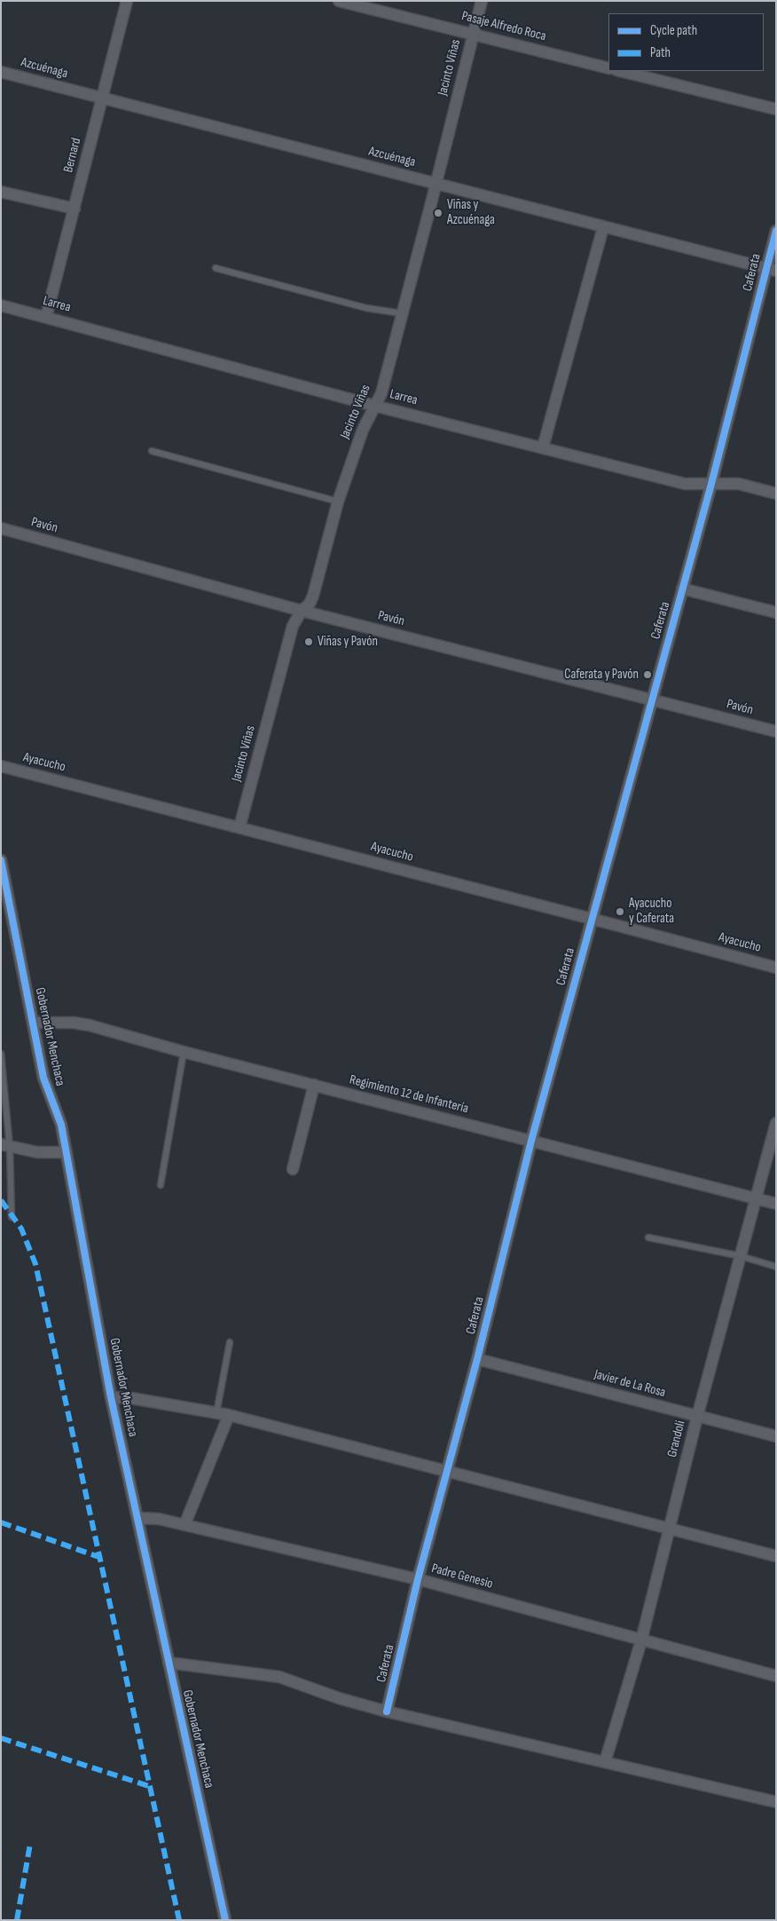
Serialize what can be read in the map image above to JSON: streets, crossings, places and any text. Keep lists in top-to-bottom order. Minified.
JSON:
{"streets":{"street":["Pasaje Alfredo Roca","Jacinto Viñas","Azcuénaga","Bernard","Caferata","Larrea","Pavón","Ayacucho","Gobernador Menchaca","Regimiento 12 de Infantería","Javier de La Rosa","Grandoli","Padre Genesio"]},"crossings":[["Pasaje Alfredo Roca","Jacinto Viñas"],["Jacinto Viñas","Azcuénaga"],["Jacinto Viñas","Larrea"],["Jacinto Viñas","Pavón"],["Jacinto Viñas","Ayacucho"],["Azcuénaga","Bernard"],["Azcuénaga","Caferata"],["Bernard","Larrea"],["Caferata","Larrea"],["Caferata","Pavón"],["Caferata","Ayacucho"],["Caferata","Regimiento 12 de Infantería"],["Caferata","Javier de La Rosa"],["Caferata","Padre Genesio"],["Gobernador Menchaca","Regimiento 12 de Infantería"],["Gobernador Menchaca","Padre Genesio"],["Regimiento 12 de Infantería","Grandoli"],["Javier de La Rosa","Grandoli"],["Grandoli","Padre Genesio"]],"places":["Viñas y Azcuénaga","Viñas y Pavón","Caferata y Pavón","Ayacucho y Caferata"],"legend":["Cycle path","Path"]}
